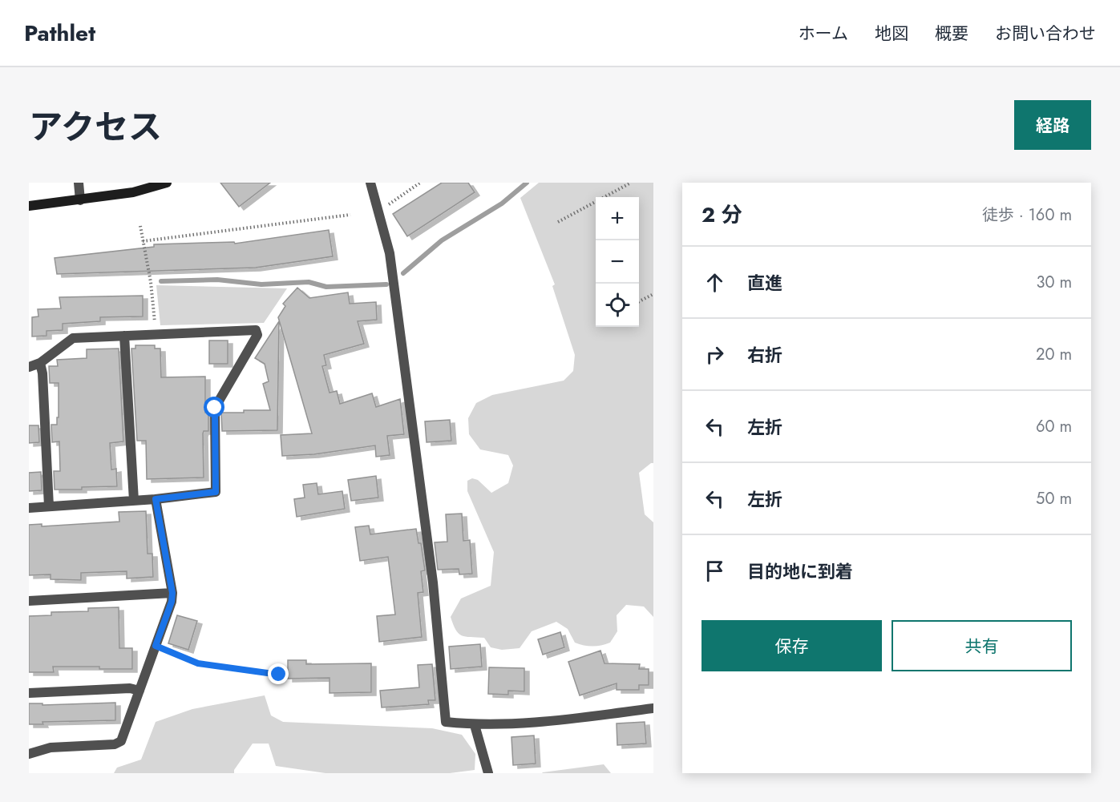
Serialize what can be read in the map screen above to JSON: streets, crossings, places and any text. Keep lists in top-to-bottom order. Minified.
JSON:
{"page":{"header":"Pathlet","nav":["ホーム","地図","概要","お問い合わせ"],"title":"アクセス","buttons":["経路",["保存","共有"]],"heading":["2 分","徒歩 · 160 m"],"map_buttons":["+","−"],"list":[["直進","30 m"],["右折","20 m"],["左折","60 m"],["左折","50 m"],"目的地に到着"]}}
